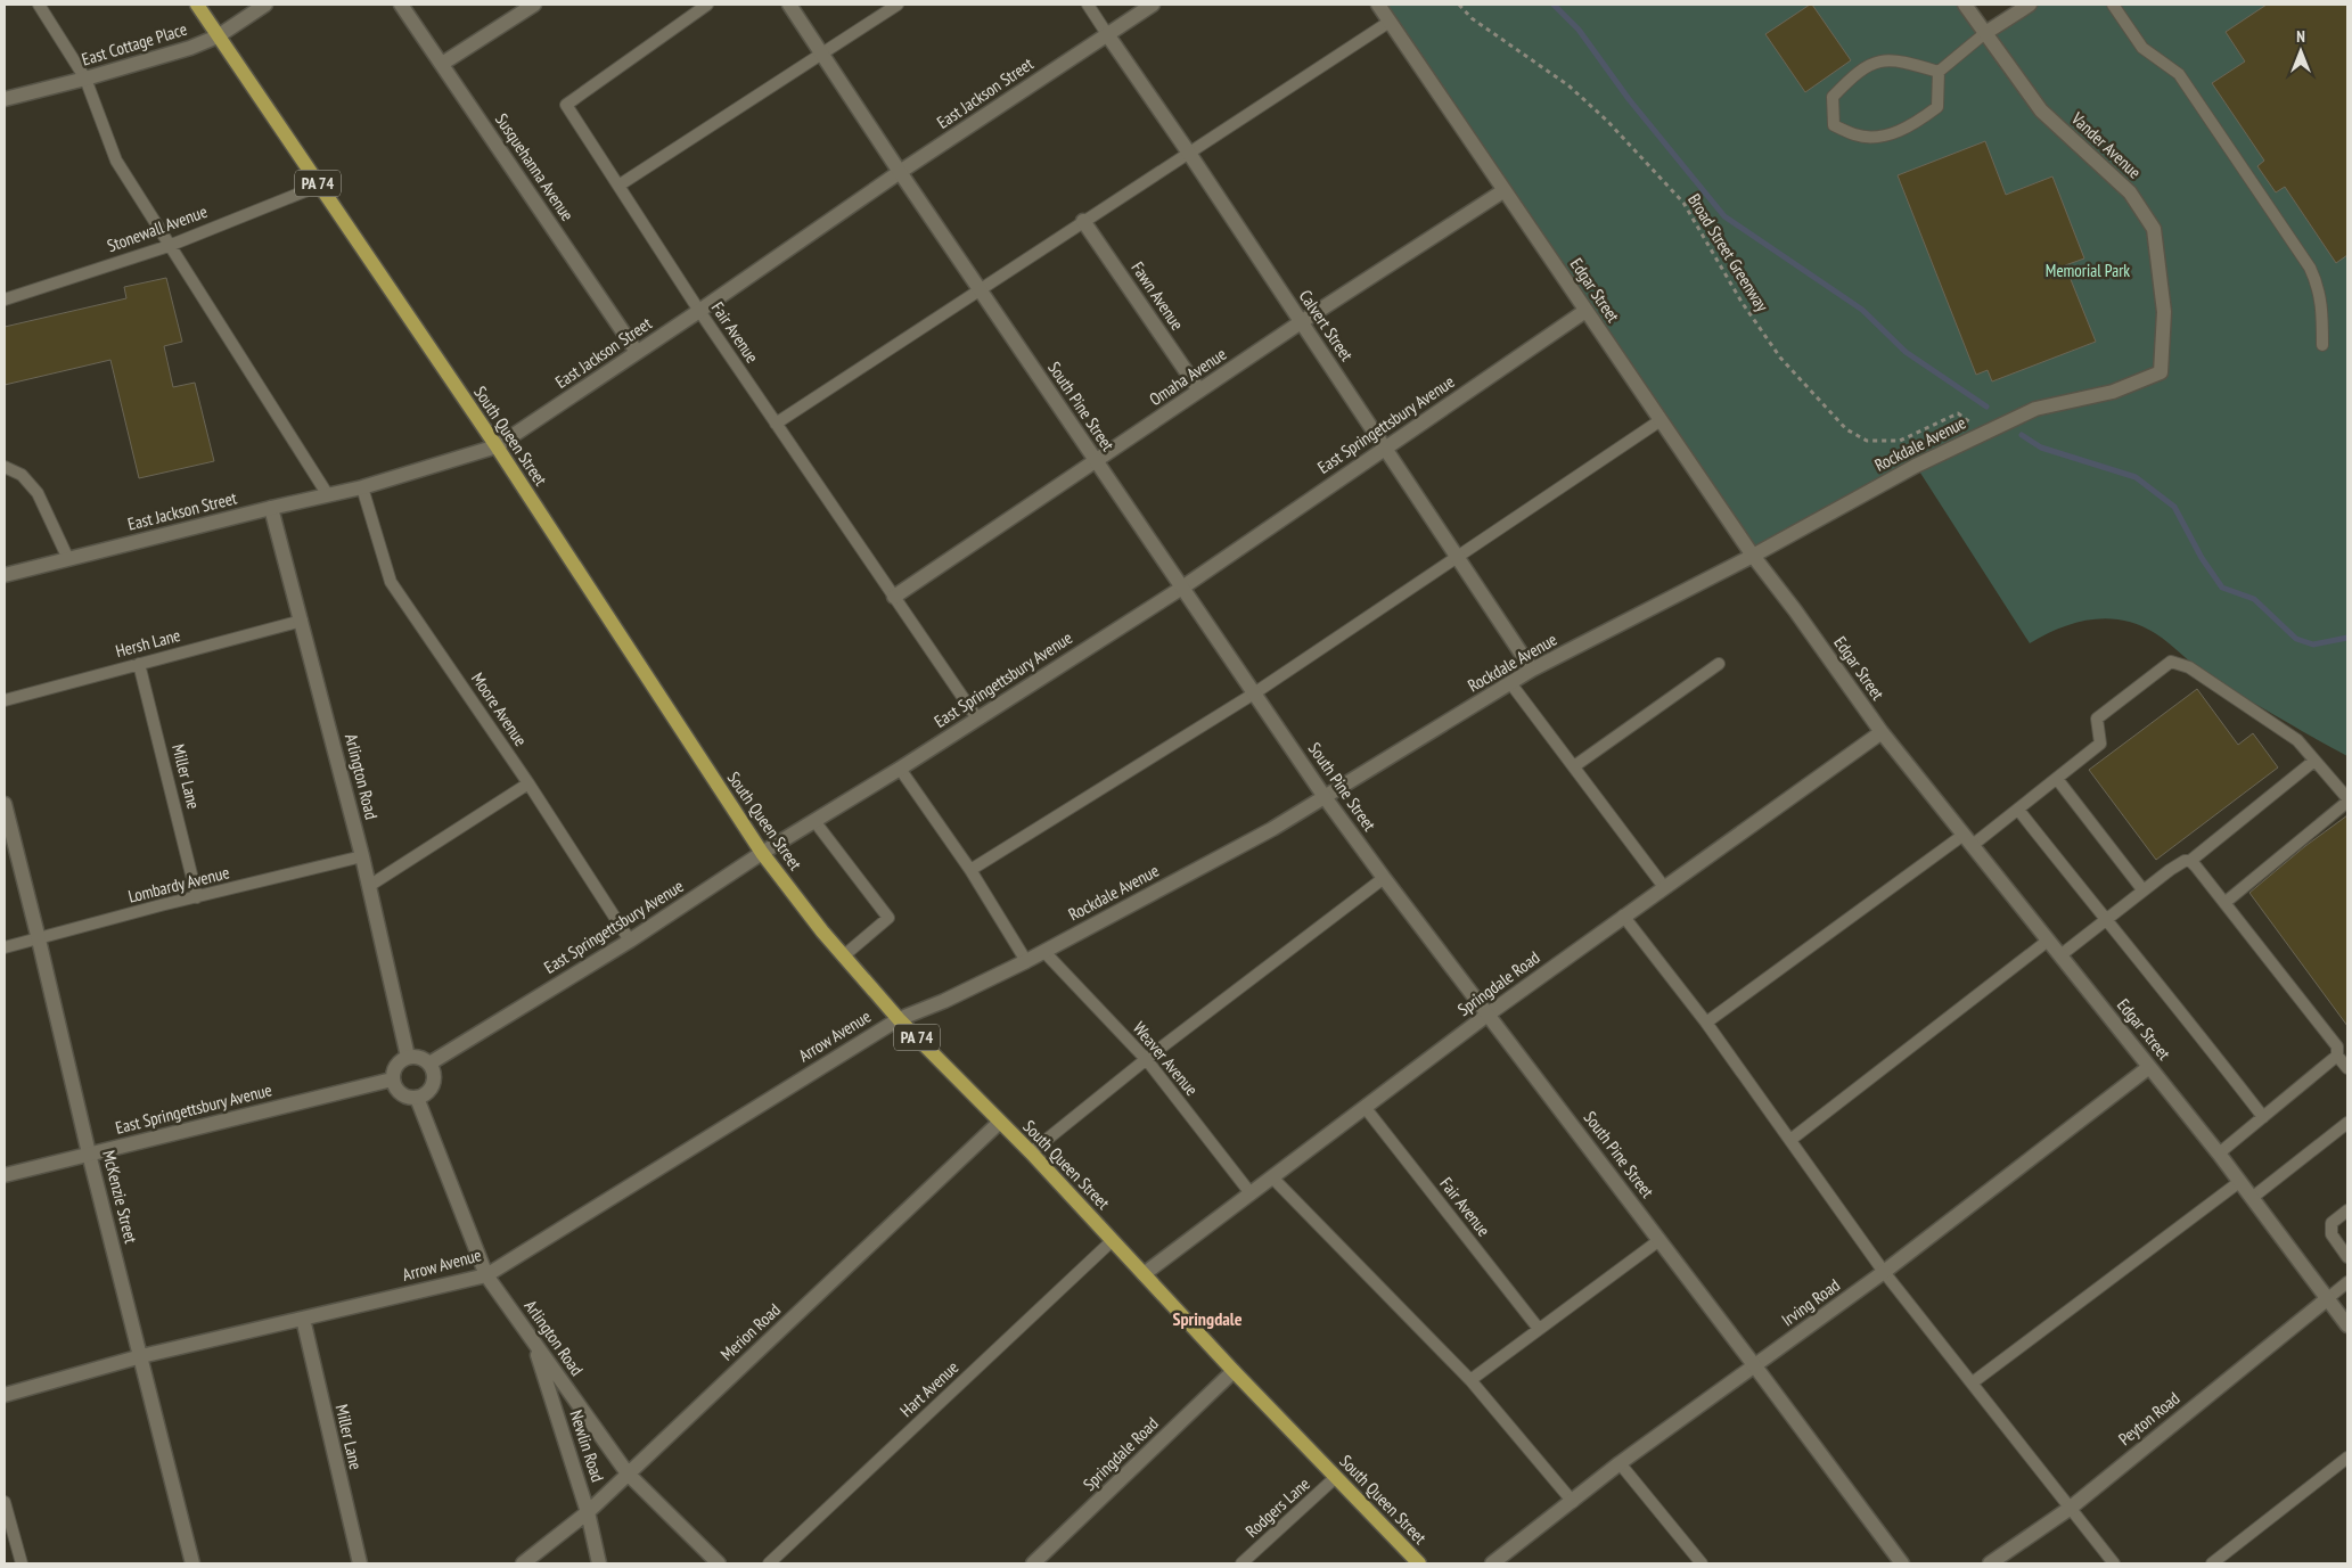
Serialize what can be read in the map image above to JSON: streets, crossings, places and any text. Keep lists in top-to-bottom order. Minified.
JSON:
{"streets":{"main road":["PA 74","South Queen Street"],"street":["East Cottage Place","East Jackson Street","Vander Avenue","Susquehanna Avenue","Edgar Street","Fawn Avenue","Calvert Street","Omaha Avenue","South Pine Street","East Springettsbury Avenue","Rockdale Avenue","Miller Lane","Arlington Road","Springdale Road","Arrow Avenue","McKenzie Street","Irving Road","Merion Road","Peyton Road","Newlin Road"],"lane":["Stonewall Avenue","Fair Avenue","Hersh Lane","Moore Avenue","Lombardy Avenue","Weaver Avenue","Hart Avenue","Rodgers Lane"],"path":["Broad Street Greenway"]},"crossings":[["East Cottage Place","South Queen Street"],["East Jackson Street","Susquehanna Avenue"],["East Jackson Street","Calvert Street"],["East Jackson Street","Fair Avenue"],["East Jackson Street","South Pine Street"],["East Jackson Street","South Queen Street"],["East Jackson Street","Moore Avenue"],["East Jackson Street","Arlington Road"],["Vander Avenue","Rockdale Avenue"],["Stonewall Avenue","South Queen Street"],["Broad Street Greenway","Rockdale Avenue"],["Edgar Street","Omaha Avenue"],["Edgar Street","East Springettsbury Avenue"],["Edgar Street","Rockdale Avenue"],["Edgar Street","Springdale Road"],["Edgar Street","Irving Road"],["Edgar Street","Peyton Road"],["Fawn Avenue","Omaha Avenue"],["Calvert Street","Omaha Avenue"],["Calvert Street","East Springettsbury Avenue"],["Calvert Street","Rockdale Avenue"],["Fair Avenue","Omaha Avenue"],["Fair Avenue","East Springettsbury Avenue"],["Fair Avenue","Springdale Road"],["Omaha Avenue","South Pine Street"],["South Pine Street","East Springettsbury Avenue"],["South Pine Street","Rockdale Avenue"],["South Pine Street","Springdale Road"],["South Pine Street","Irving Road"],["East Springettsbury Avenue","South Queen Street"],["East Springettsbury Avenue","Moore Avenue"],["East Springettsbury Avenue","Arlington Road"],["East Springettsbury Avenue","McKenzie Street"],["South Queen Street","Rockdale Avenue"],["South Queen Street","Springdale Road"],["South Queen Street","Arrow Avenue"],["South Queen Street","Merion Road"],["South Queen Street","Hart Avenue"],["South Queen Street","Rodgers Lane"],["Rockdale Avenue","Arrow Avenue"],["Rockdale Avenue","Weaver Avenue"],["Hersh Lane","Miller Lane"],["Hersh Lane","Arlington Road"],["Miller Lane","Lombardy Avenue"],["Miller Lane","Arrow Avenue"],["Arlington Road","Lombardy Avenue"],["Arlington Road","Arrow Avenue"],["Arlington Road","Merion Road"],["Arlington Road","Newlin Road"],["Lombardy Avenue","McKenzie Street"],["Springdale Road","Weaver Avenue"],["Arrow Avenue","McKenzie Street"],["Merion Road","Newlin Road"]],"districts":["Springdale"],"parks":["Memorial Park"],"north":"top"}
